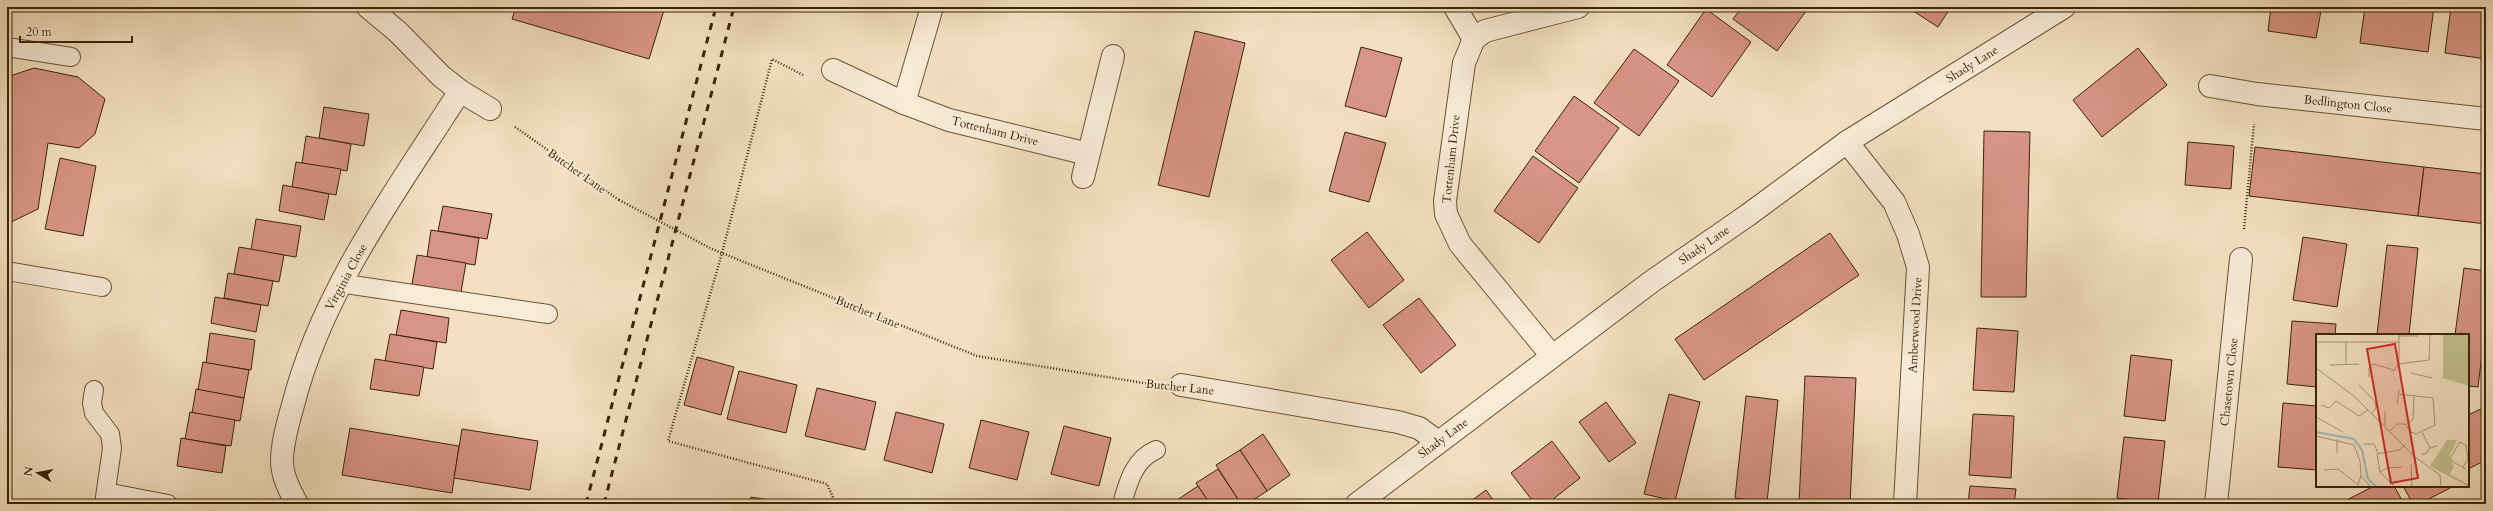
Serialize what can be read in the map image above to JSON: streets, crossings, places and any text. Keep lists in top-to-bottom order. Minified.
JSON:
{"streets":{"street":["Shady Lane","Bedlington Close","Tottenham Drive","Butcher Lane","Virginia Close","Amberwood Drive","Chasetown Close"]},"crossings":[["Shady Lane","Tottenham Drive"],["Shady Lane","Butcher Lane"],["Shady Lane","Amberwood Drive"]],"scale_bar":"20 m","north":"left"}
